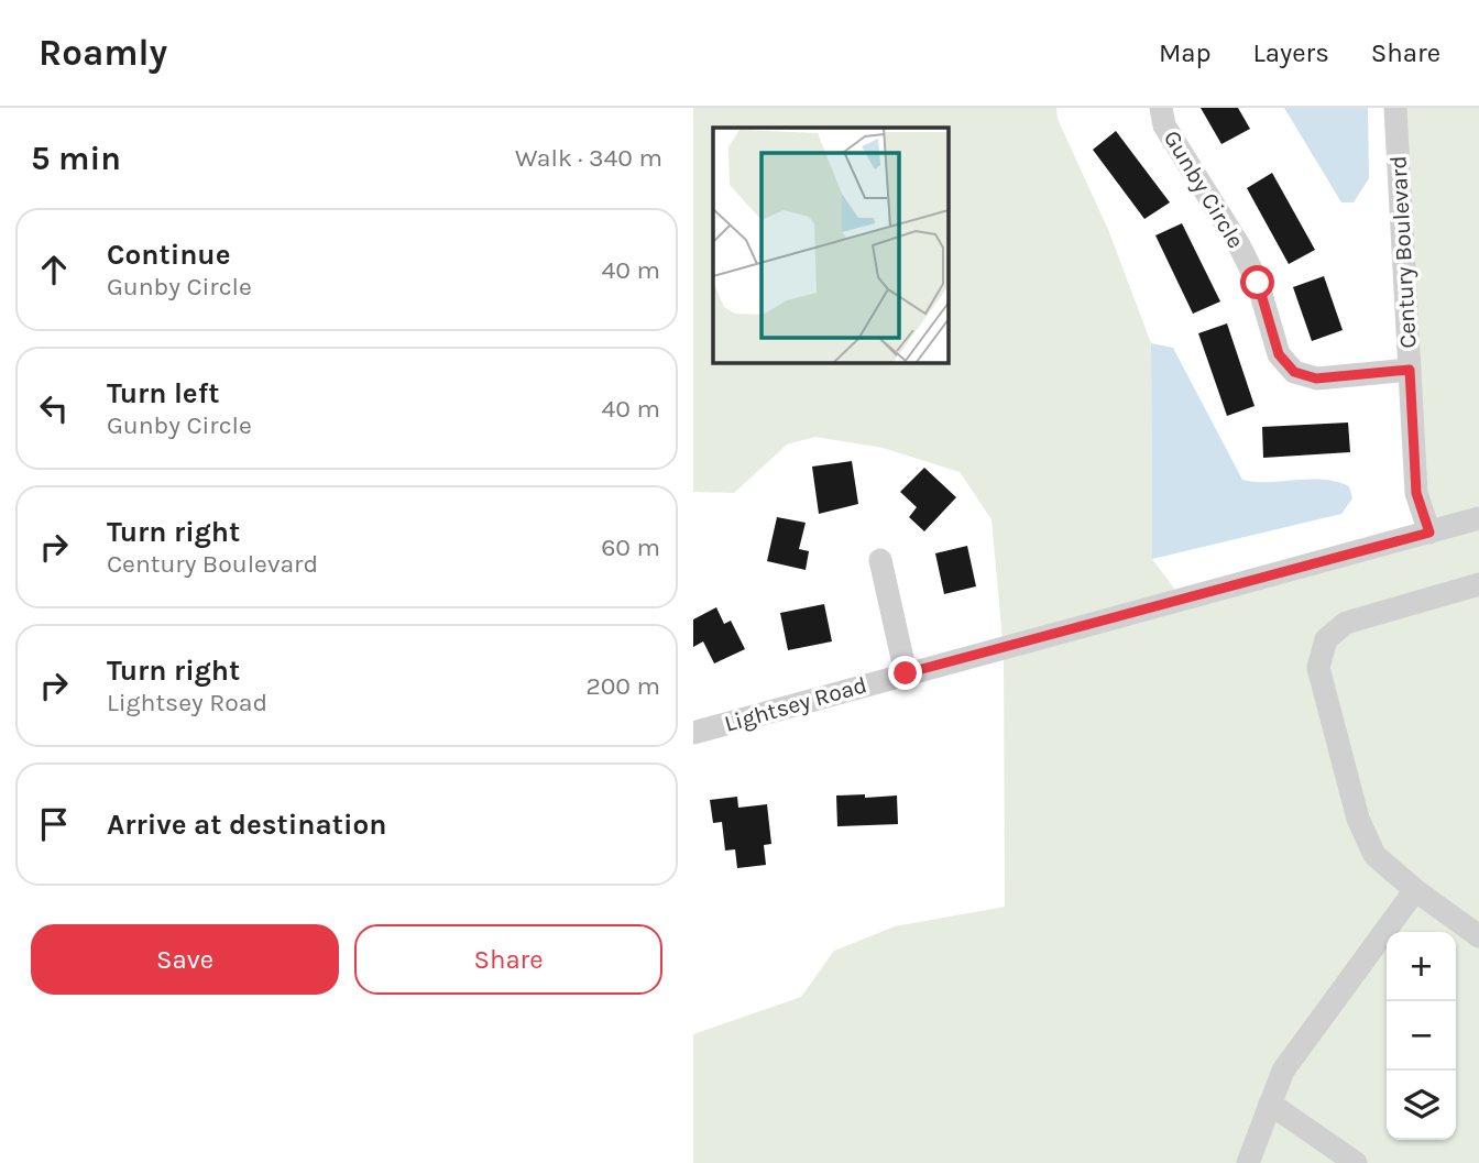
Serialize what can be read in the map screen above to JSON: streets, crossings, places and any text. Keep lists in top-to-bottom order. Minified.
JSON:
{"streets":{"street":["Gunby Circle","Century Boulevard","Lightsey Road"]},"crossings":[["Gunby Circle","Century Boulevard"],["Century Boulevard","Lightsey Road"]],"page":{"header":"Roamly","nav":["Map","Layers","Share"],"heading":["5 min","Walk · 340 m"],"list":[["Continue","Gunby Circle","40 m"],["Turn left","Gunby Circle","40 m"],["Turn right","Century Boulevard","60 m"],["Turn right","Lightsey Road","200 m"],"Arrive at destination"],"buttons":["Save","Share"],"map_buttons":["+","−"]}}
